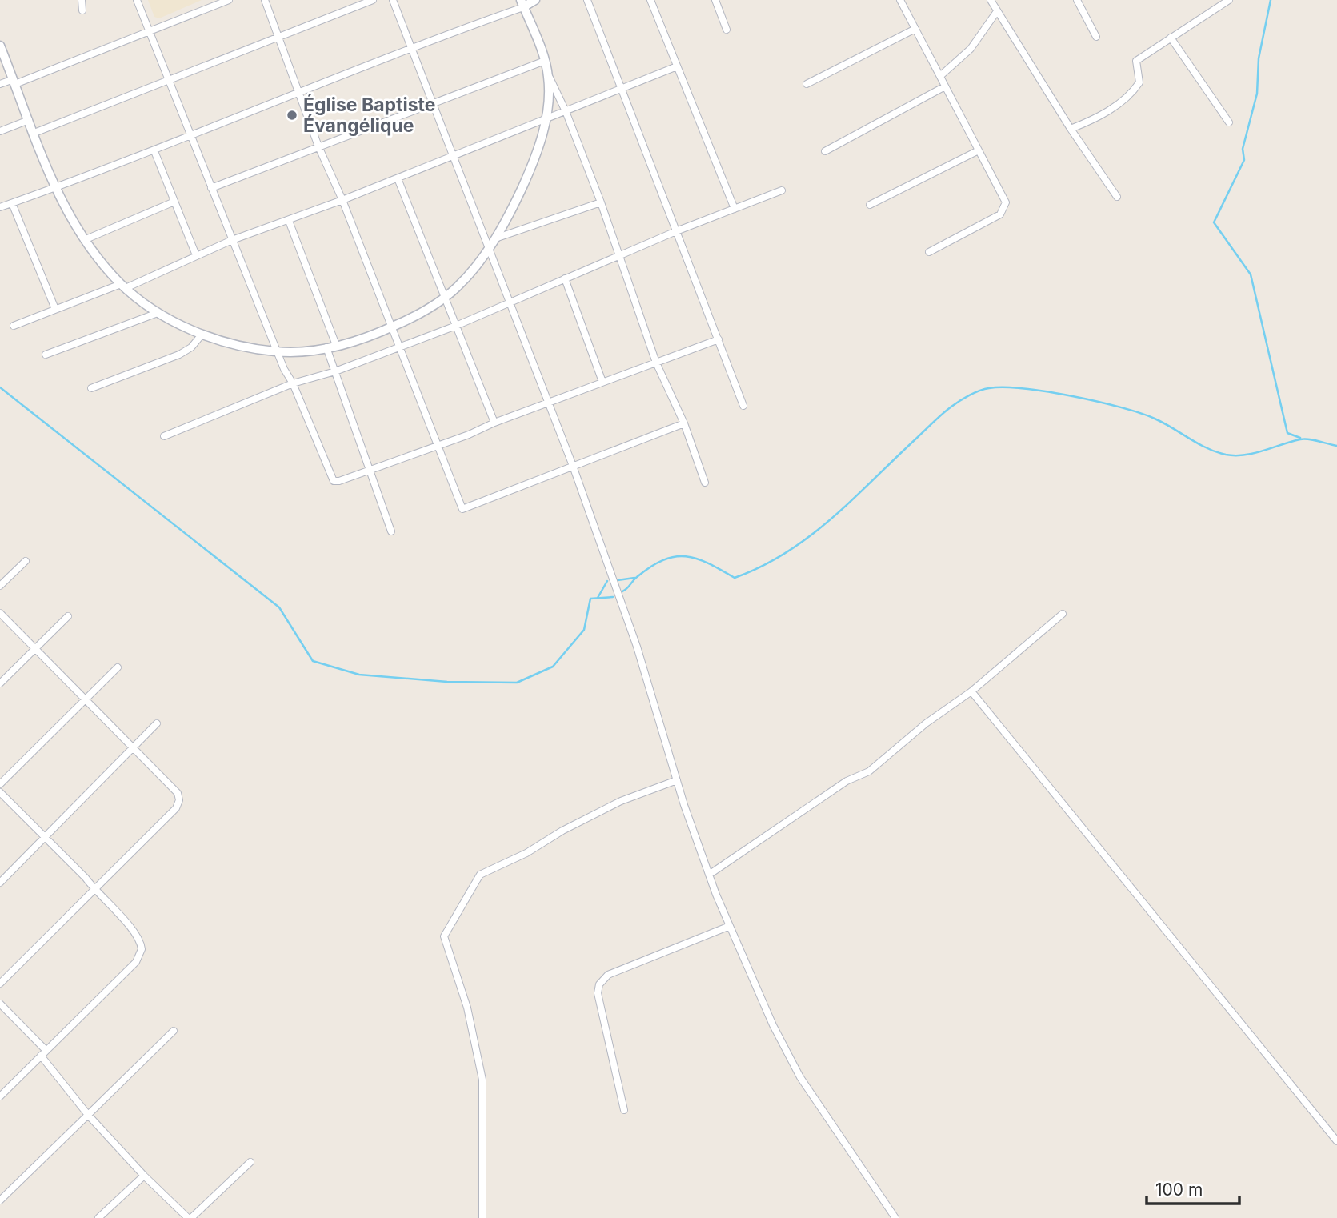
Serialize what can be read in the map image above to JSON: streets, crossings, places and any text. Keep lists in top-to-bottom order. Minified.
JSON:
{"places":["Église Baptiste Évangélique"],"scale_bar":"100 m"}
